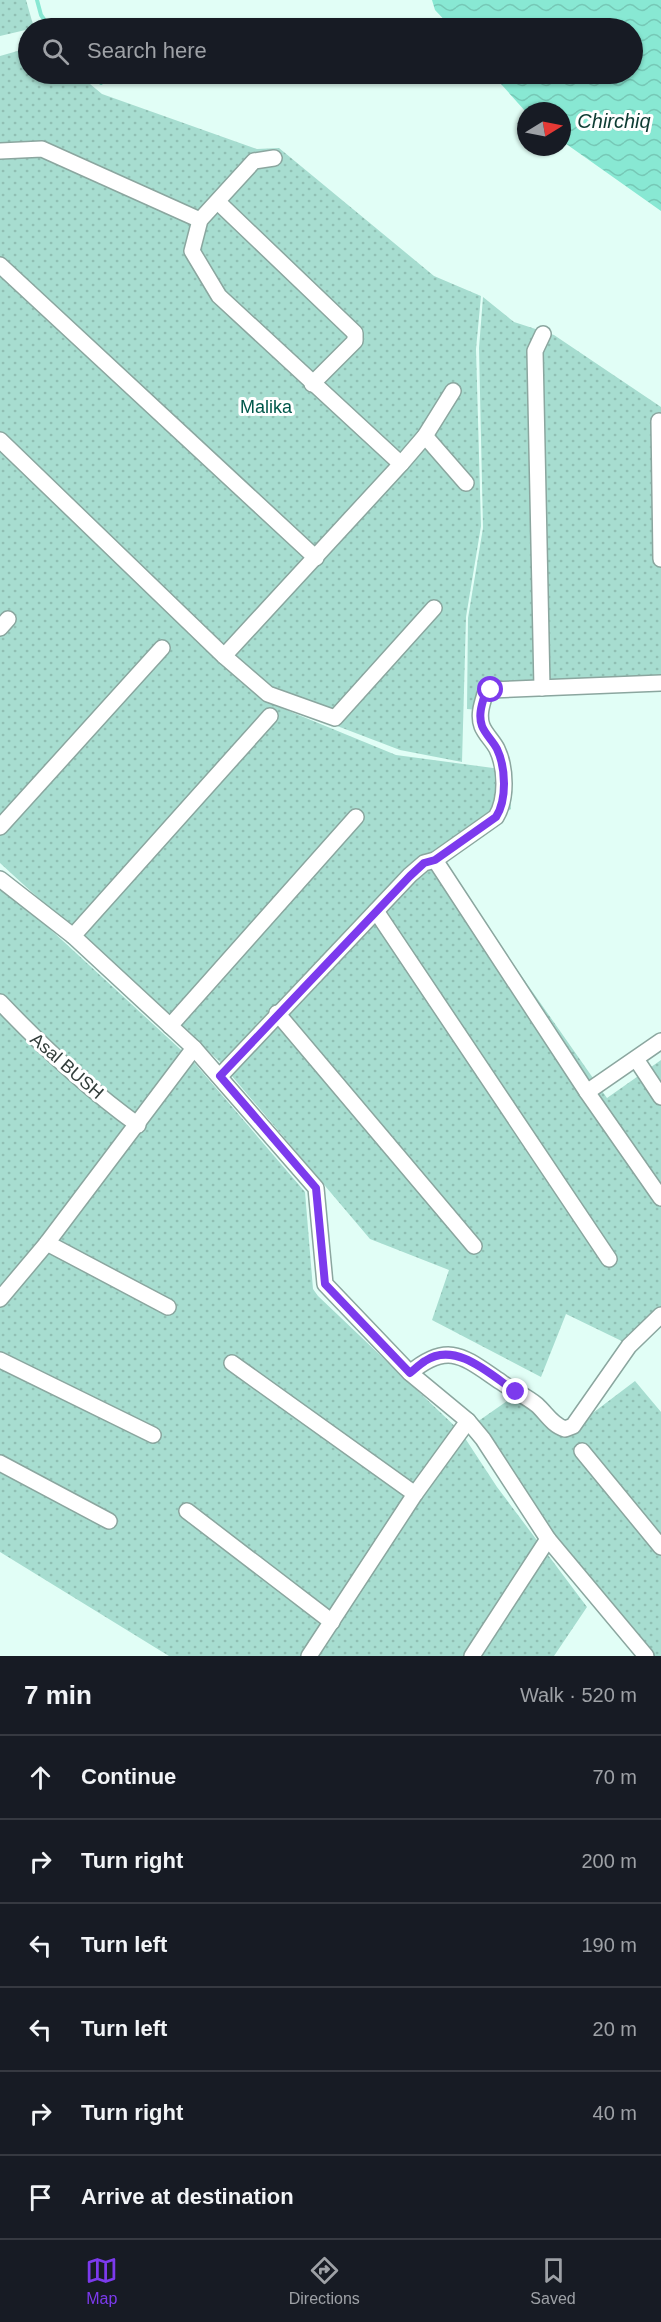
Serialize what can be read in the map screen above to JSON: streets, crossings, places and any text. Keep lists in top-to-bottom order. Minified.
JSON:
{"streets":{"street":["Asal BUSH"]},"water":["Chirchiq"],"parks":["Malika"],"north":"right","page":{"search":"Search here","heading":["7 min","Walk · 520 m"],"list":[["Continue","70 m"],["Turn right","200 m"],["Turn left","190 m"],["Turn left","20 m"],["Turn right","40 m"],"Arrive at destination"],"nav":["Map","Directions","Saved"]}}
